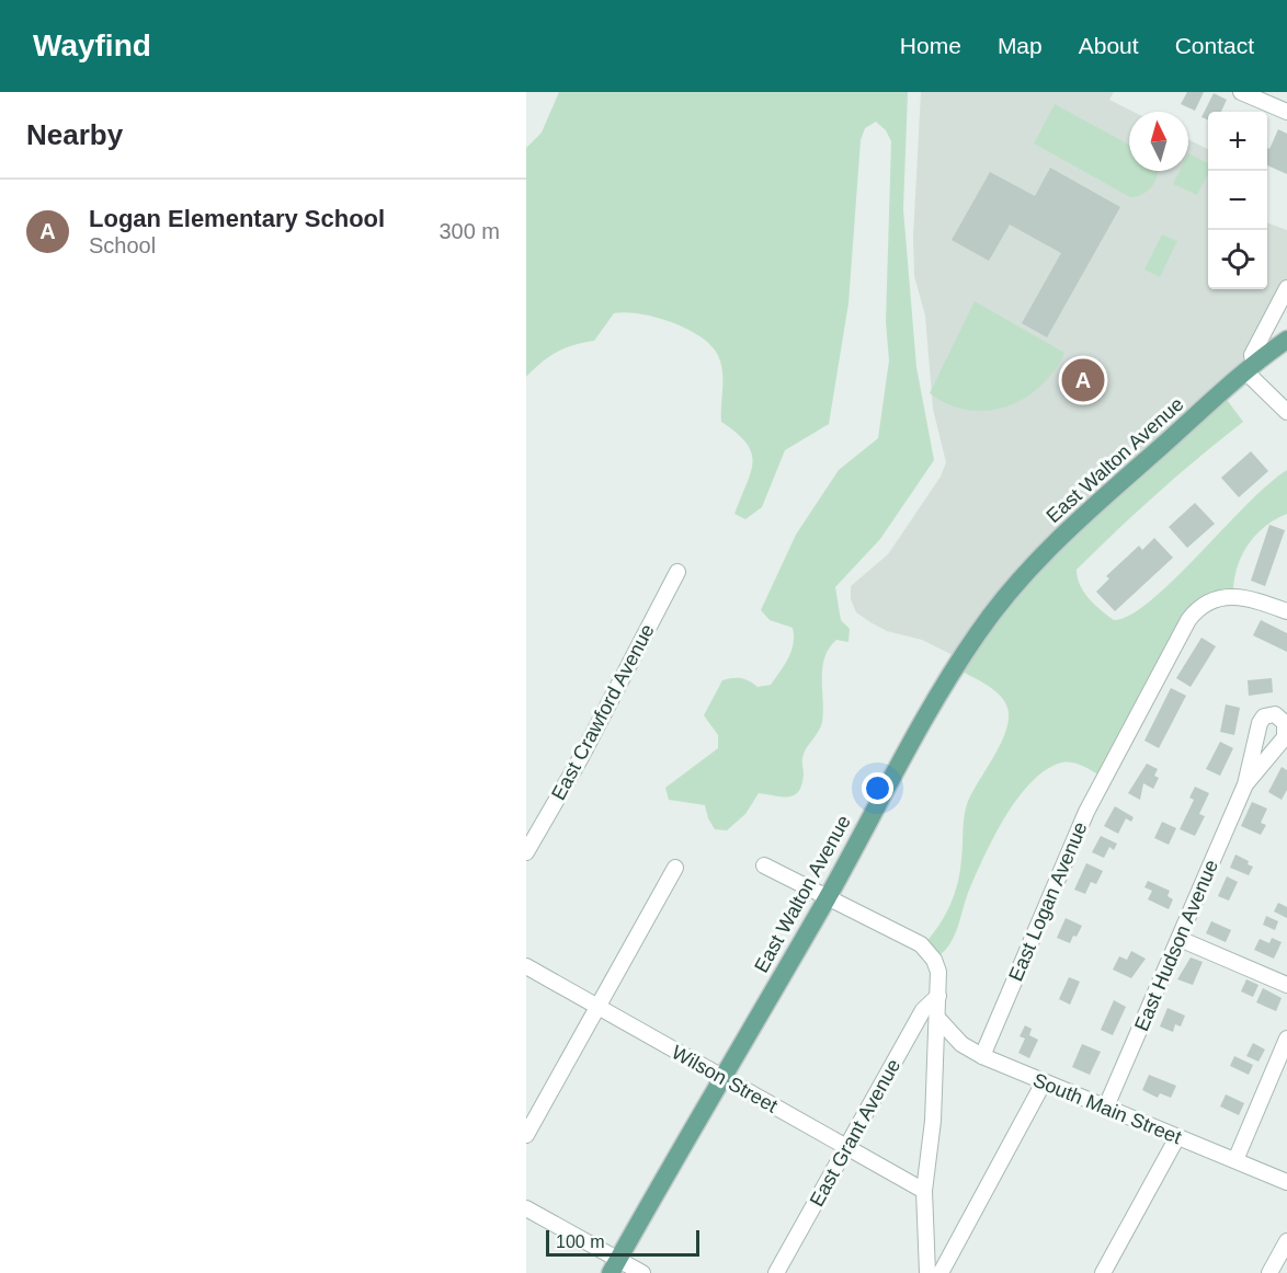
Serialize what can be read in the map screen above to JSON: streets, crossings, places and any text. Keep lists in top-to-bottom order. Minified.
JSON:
{"streets":{"main road":["East Walton Avenue"],"street":["East Crawford Avenue","East Logan Avenue","East Hudson Avenue","Wilson Street","South Main Street","East Grant Avenue"]},"crossings":[["East Walton Avenue","Wilson Street"],["East Logan Avenue","South Main Street"],["East Hudson Avenue","South Main Street"],["Wilson Street","East Grant Avenue"]],"scale_bar":"100 m","north":"top","page":{"header":"Wayfind","nav":["Home","Map","About","Contact"],"heading":"Nearby","map_buttons":["+","−"],"list":[{"mark":"A","name":"Logan Elementary School","note":"School","value":"300 m"}],"pins":"A","scale":"100 m"}}
